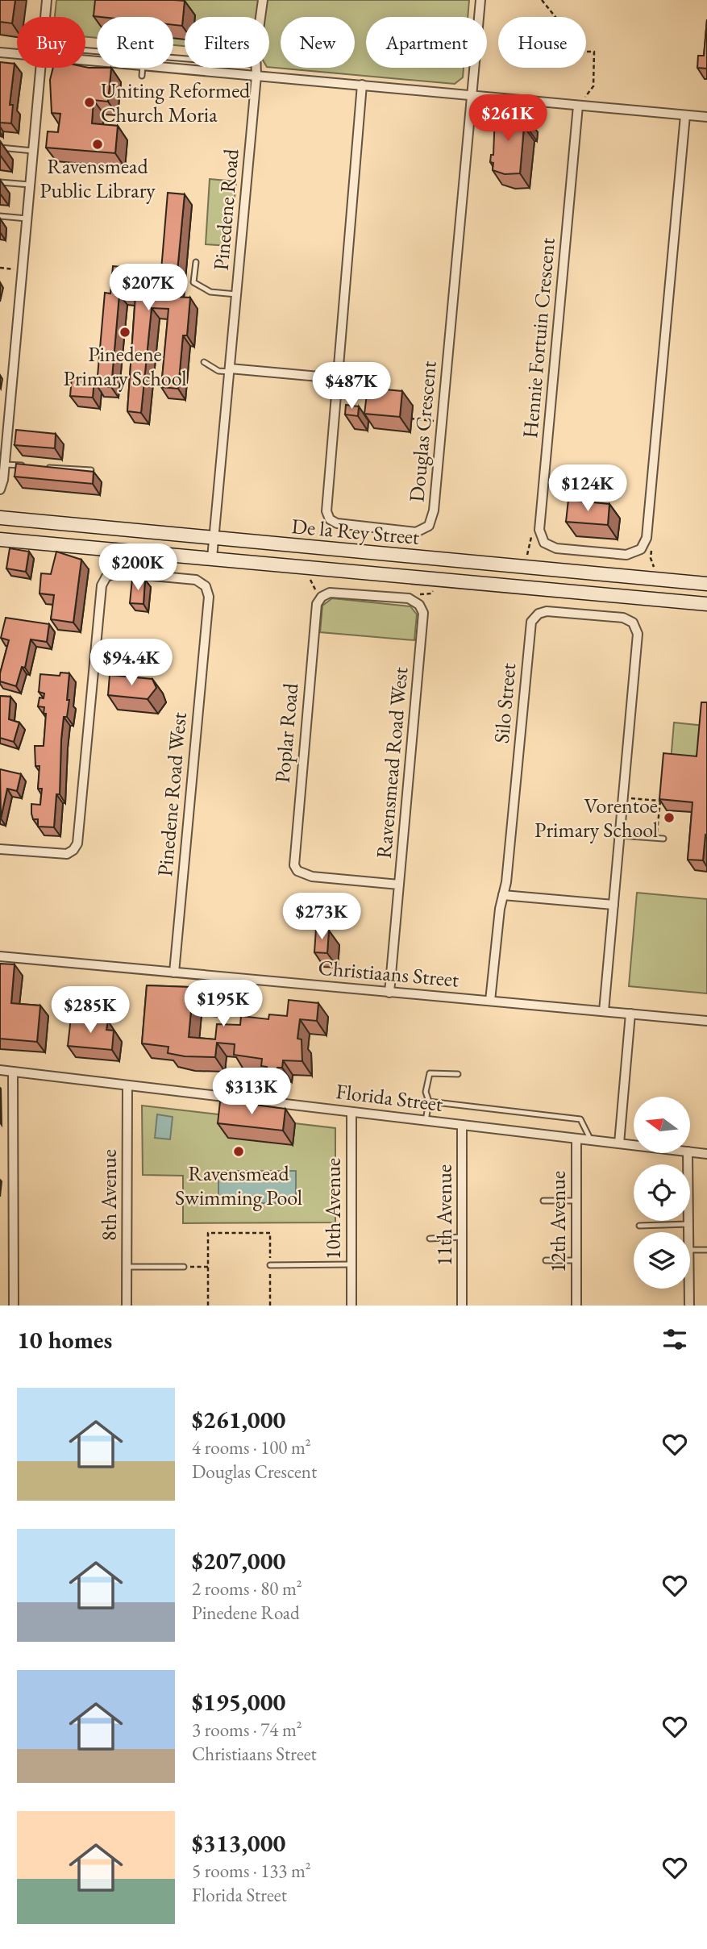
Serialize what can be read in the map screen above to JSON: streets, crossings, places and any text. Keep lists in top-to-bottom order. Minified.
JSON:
{"streets":{"main road":["De la Rey Street"],"street":["Pinedene Road","Hennie Fortuin Crescent","Douglas Crescent","Silo Street","Poplar Road","Ravensmead Road West","Pinedene Road West","Christiaans Street","Florida Street","8th Avenue","10th Avenue","11th Avenue","12th Avenue"]},"crossings":[["Pinedene Road","De la Rey Street"],["Silo Street","Christiaans Street"],["Poplar Road","Ravensmead Road West"],["Ravensmead Road West","Christiaans Street"],["Pinedene Road West","Christiaans Street"],["Florida Street","8th Avenue"],["Florida Street","10th Avenue"],["Florida Street","11th Avenue"],["Florida Street","12th Avenue"]],"places":["Uniting Reformed Church Moria","Ravensmead Public Library","Pinedene Primary School","Vorentoe Primary School","Ravensmead Swimming Pool"],"north":"left","page":{"chip":["Buy","Rent","Filters","New","Apartment","House"],"price":["$261K","$207K","$487K","$124K","$200K","$94.4K","$273K","$195K","$285K","$313K"],"heading":"10 homes","list":[{"name":"$261,000","note":"4 rooms · 100 m² · Douglas Crescent"},{"name":"$207,000","note":"2 rooms · 80 m² · Pinedene Road"},{"name":"$195,000","note":"3 rooms · 74 m² · Christiaans Street"},{"name":"$313,000","note":"5 rooms · 133 m² · Florida Street"}]}}
